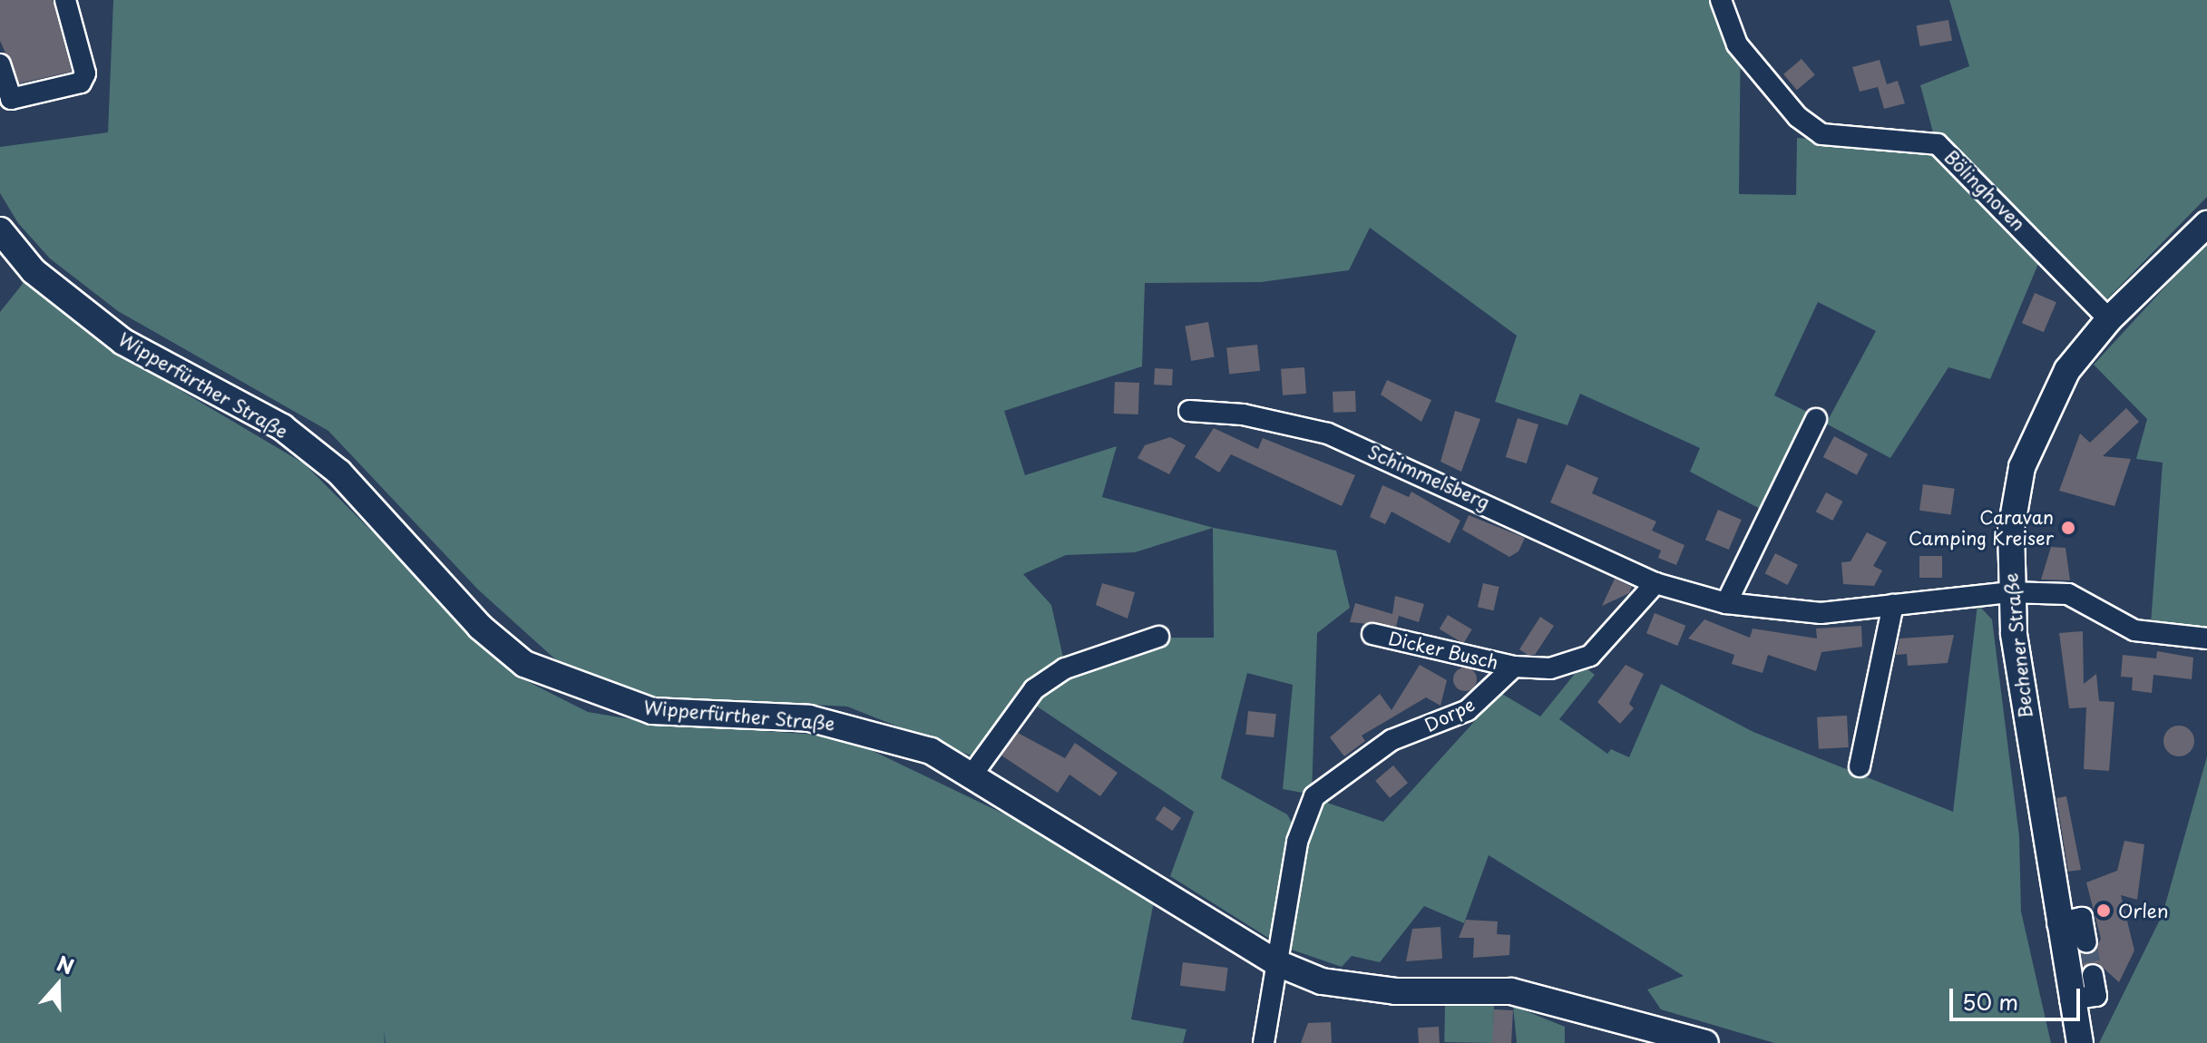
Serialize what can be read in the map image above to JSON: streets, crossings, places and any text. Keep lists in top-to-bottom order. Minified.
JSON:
{"streets":{"main road":["Wipperfürther Straße","Bechener Straße"],"street":["Bölinghoven","Schimmelsberg","Dicker Busch","Dorpe"]},"crossings":[["Bölinghoven","Bechener Straße"],["Wipperfürther Straße","Dorpe"],["Dicker Busch","Dorpe"]],"places":["Caravan Camping Kreiser","Orlen"],"scale_bar":"50 m","north":"top"}
